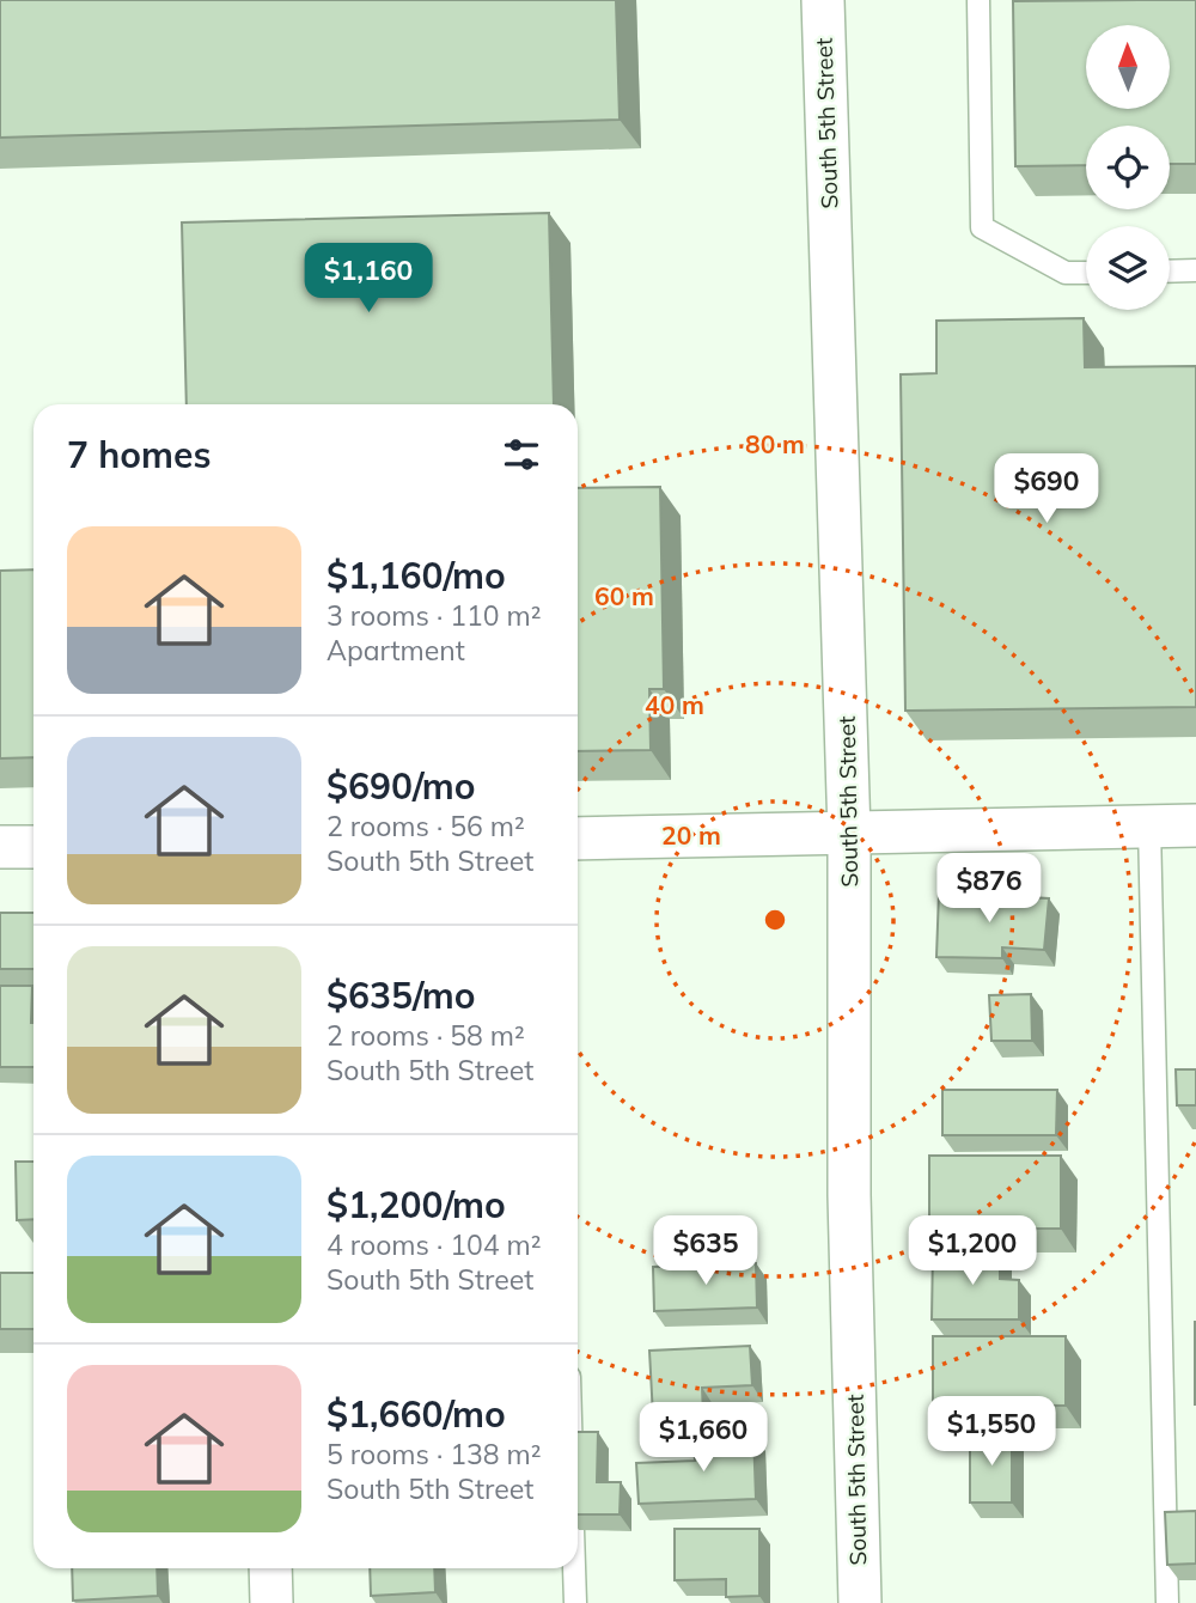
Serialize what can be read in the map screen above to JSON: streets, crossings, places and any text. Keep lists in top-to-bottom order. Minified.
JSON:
{"streets":{"street":["South 5th Street"]},"north":"top","page":{"price":["$1,160","$690","$876","$635","$1,200","$1,550","$1,660"],"heading":"7 homes","list":[{"name":"$1,160/mo","note":"3 rooms · 110 m² · Apartment"},{"name":"$690/mo","note":"2 rooms · 56 m² · South 5th Street"},{"name":"$635/mo","note":"2 rooms · 58 m² · South 5th Street"},{"name":"$1,200/mo","note":"4 rooms · 104 m² · South 5th Street"},{"name":"$1,660/mo","note":"5 rooms · 138 m² · South 5th Street"}]},"rings":["80 m","60 m","40 m","20 m"]}
